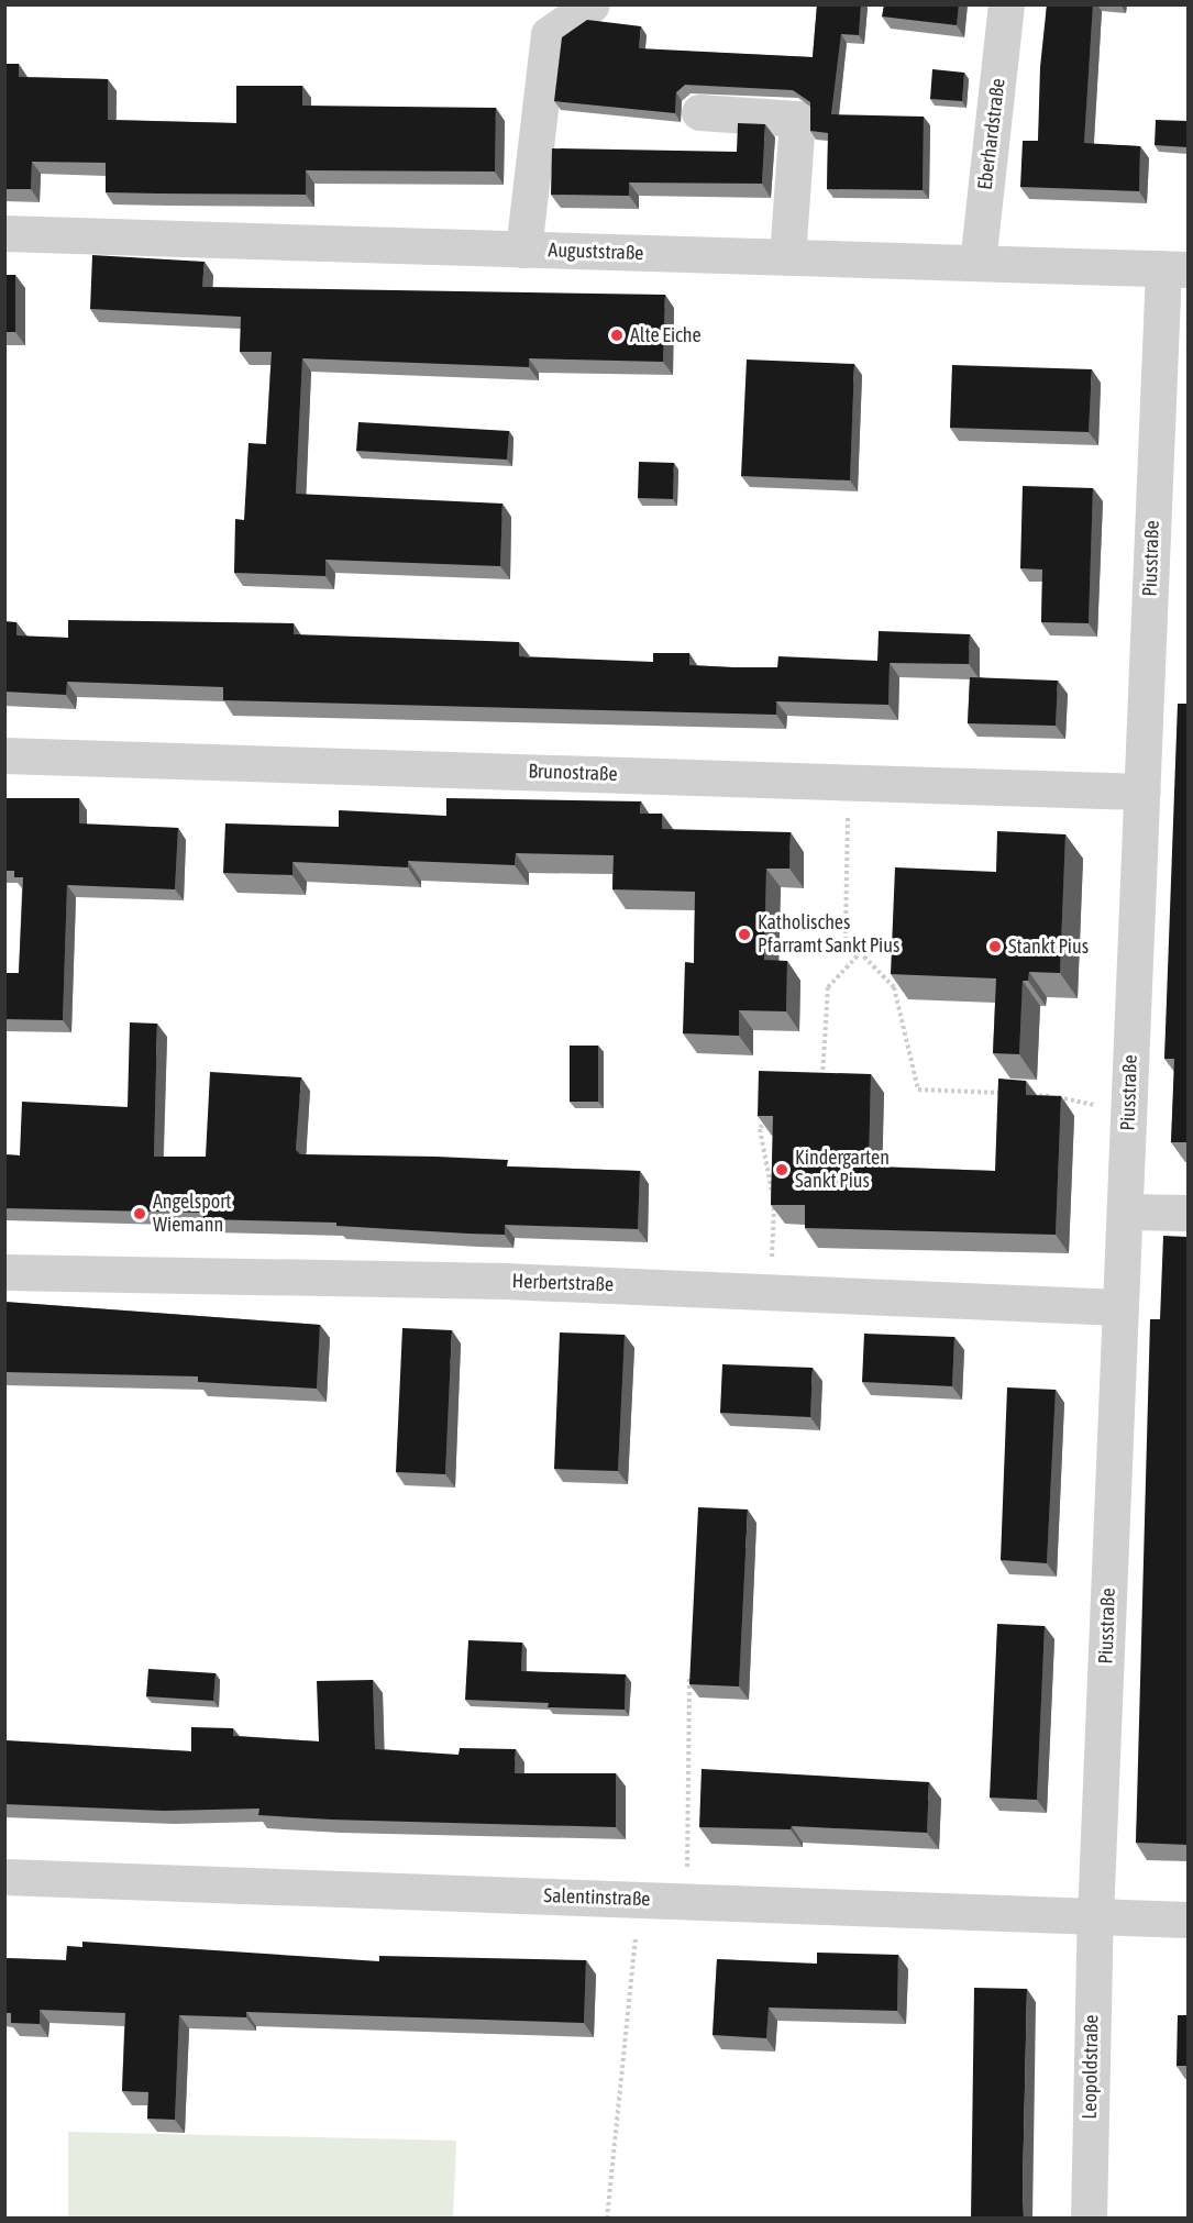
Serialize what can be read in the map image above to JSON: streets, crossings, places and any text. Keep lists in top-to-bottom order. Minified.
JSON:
{"streets":{"street":["Eberhardstraße","Auguststraße","Piusstraße","Brunostraße","Herbertstraße","Salentinstraße","Leopoldstraße"]},"crossings":[["Eberhardstraße","Auguststraße"],["Auguststraße","Piusstraße"],["Piusstraße","Brunostraße"],["Piusstraße","Herbertstraße"],["Piusstraße","Salentinstraße"],["Piusstraße","Leopoldstraße"],["Salentinstraße","Leopoldstraße"]],"places":["Alte Eiche","Katholisches Pfarramt Sankt Pius","Stankt Pius","Kindergarten Sankt Pius","Angelsport Wiemann"]}
